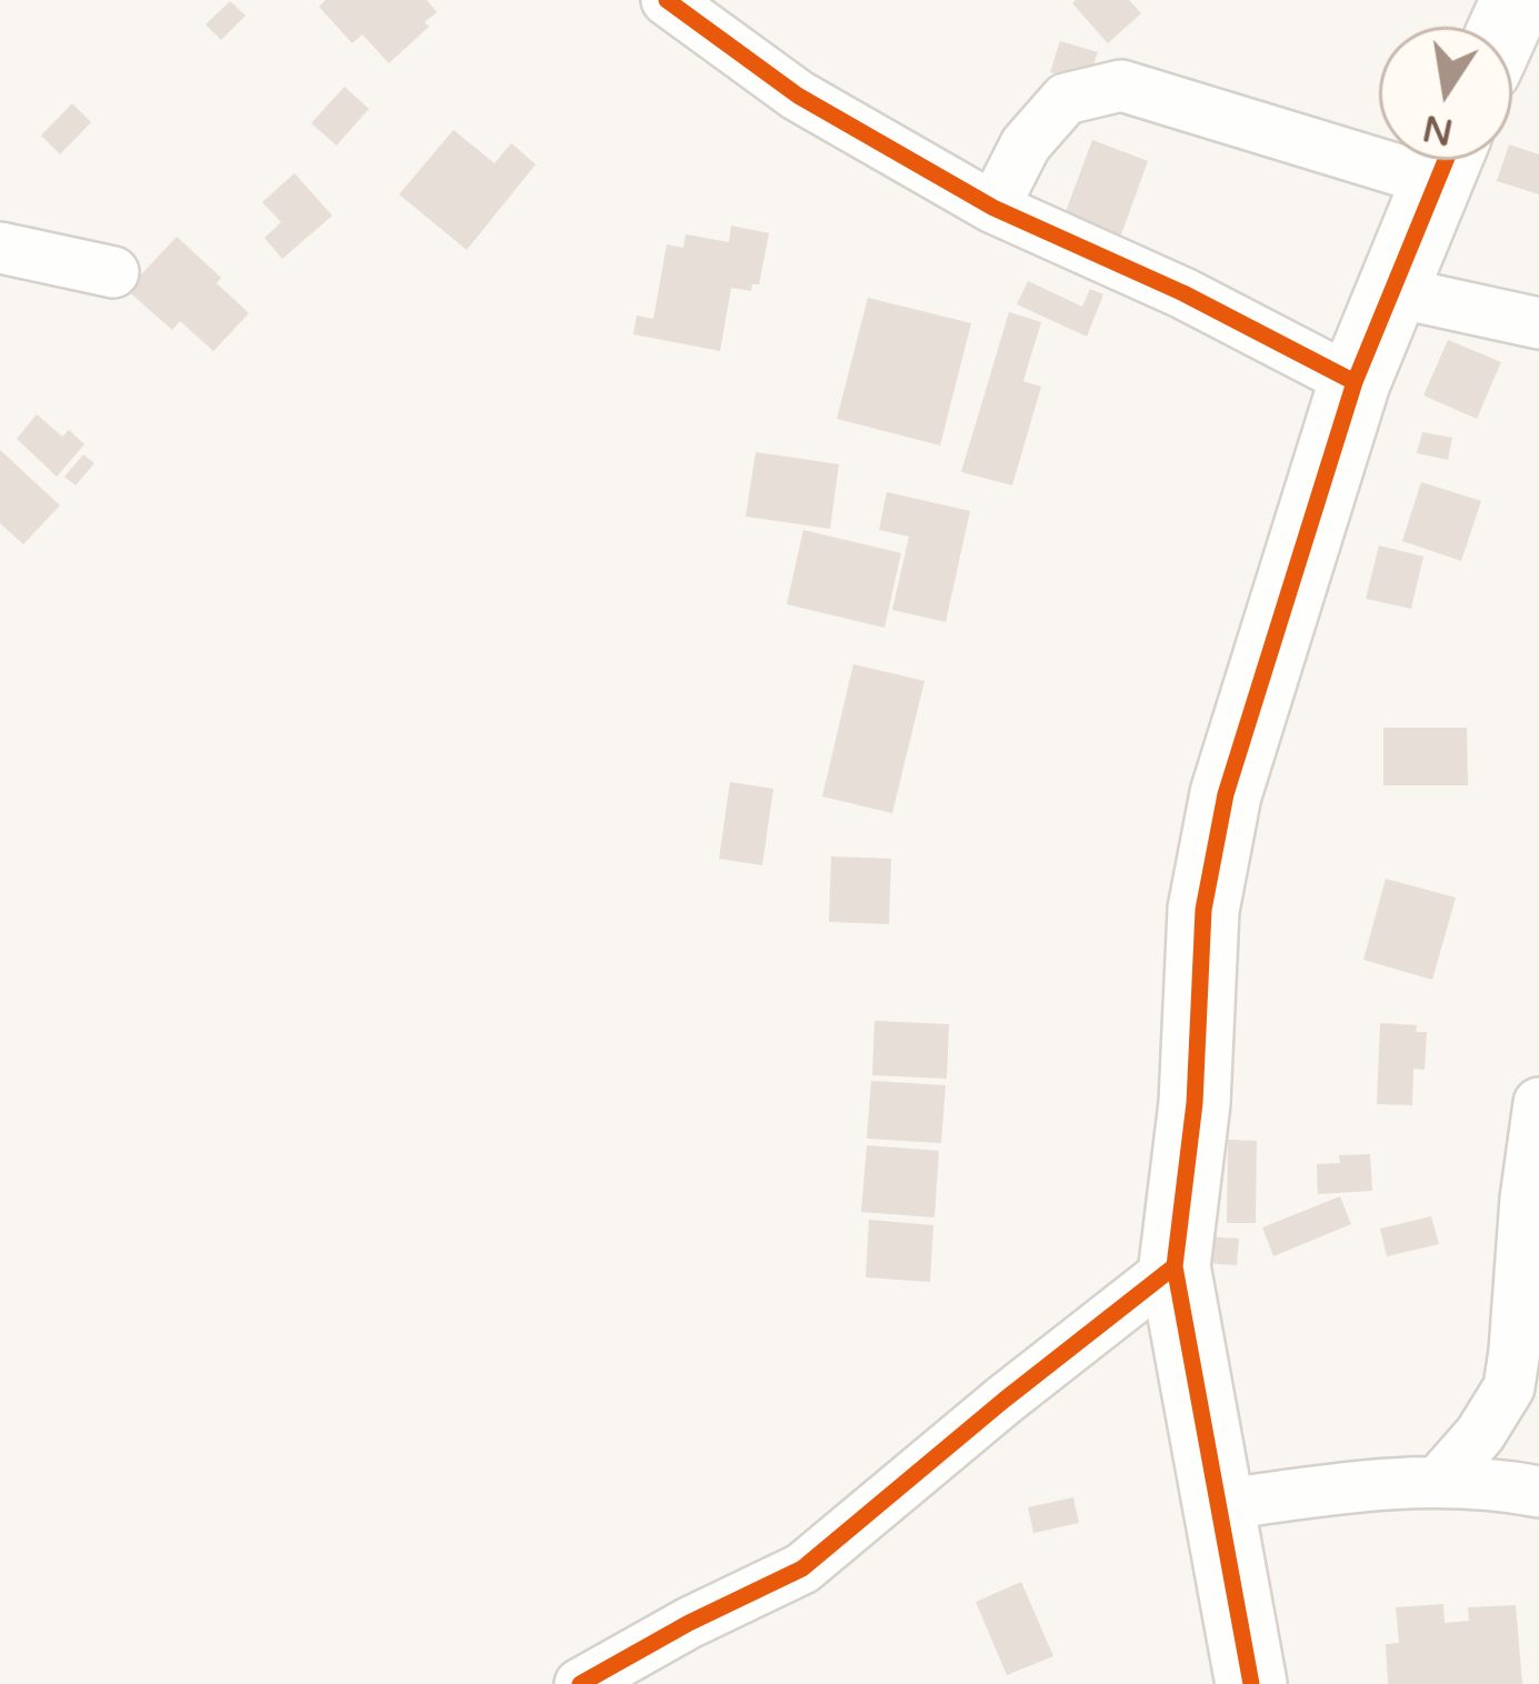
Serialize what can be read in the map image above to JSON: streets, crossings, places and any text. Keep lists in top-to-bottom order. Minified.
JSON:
{"north":"bottom"}
